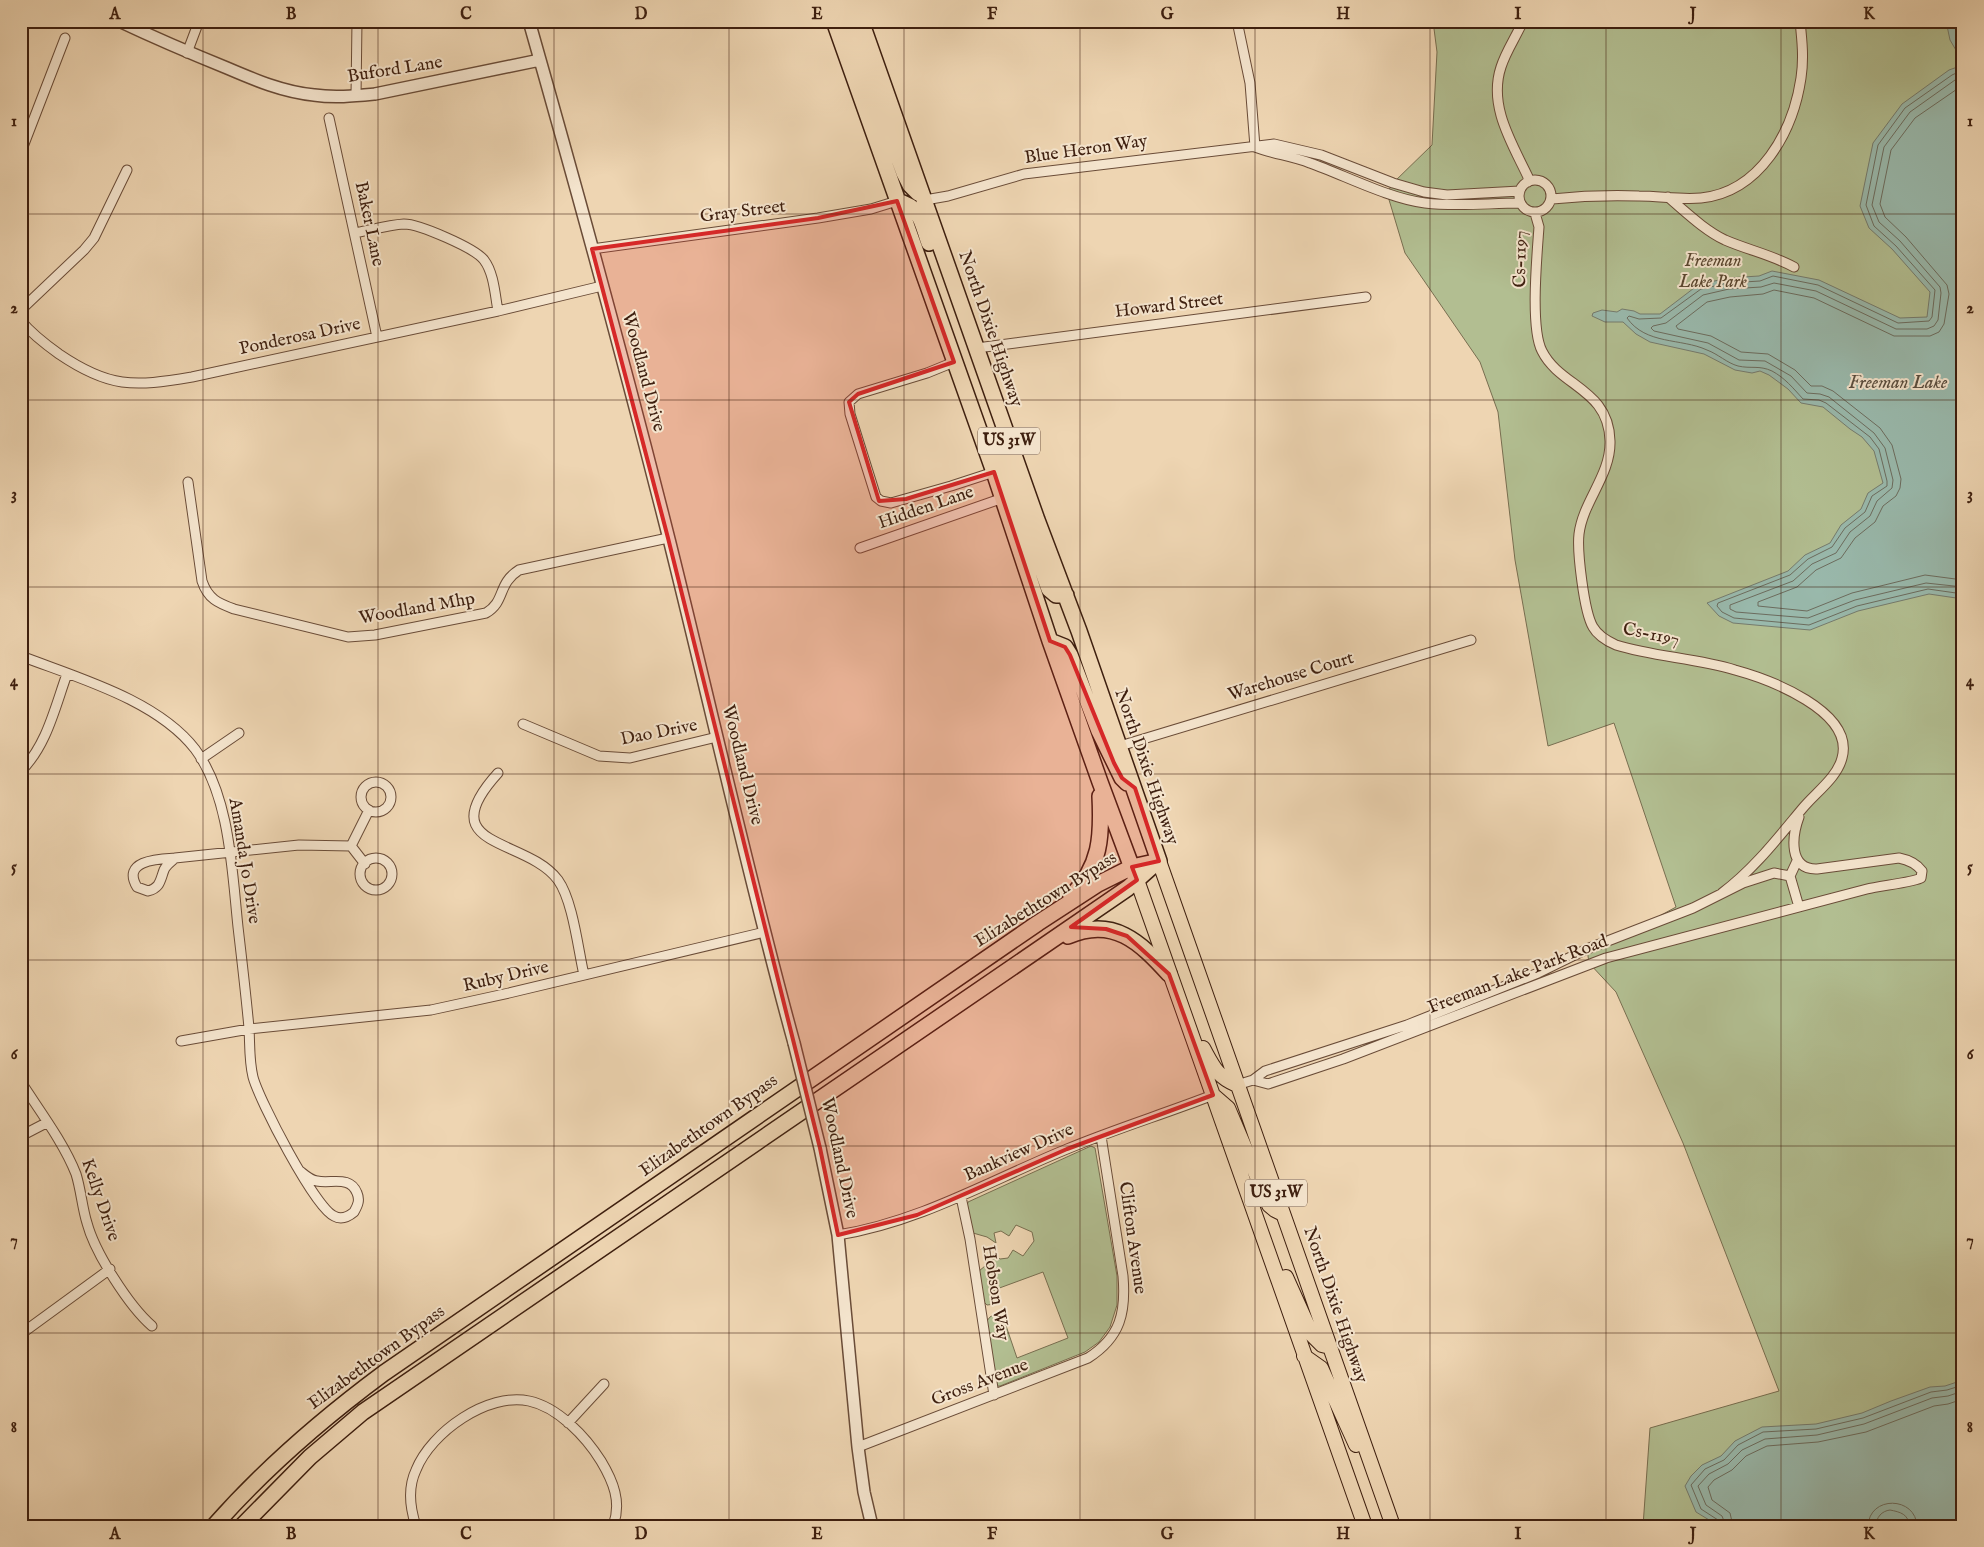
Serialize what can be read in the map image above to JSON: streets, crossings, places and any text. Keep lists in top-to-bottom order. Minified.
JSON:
{"streets":{"highway":["North Dixie Highway","US 31W","Elizabethtown Bypass"],"street":["Buford Lane","Blue Heron Way","Gray Street","Baker Lane","Cs-1197","Howard Street","Ponderosa Drive","Woodland Drive","Hidden Lane","Woodland Mhp","Warehouse Court","Dao Drive","Amanda Jo Drive","Freeman Lake Park Road","Ruby Drive","Bankview Drive","Kelly Drive","Clifton Avenue","Hobson Way","Gross Avenue"]},"crossings":[["Buford Lane","Woodland Drive"],["Blue Heron Way","Cs-1197"],["Blue Heron Way","North Dixie Highway"],["Gray Street","Woodland Drive"],["Gray Street","US 31W"],["Baker Lane","Ponderosa Drive"],["Cs-1197","Freeman Lake Park Road"],["Howard Street","North Dixie Highway"],["North Dixie Highway","Warehouse Court"],["North Dixie Highway","Elizabethtown Bypass"],["North Dixie Highway","Freeman Lake Park Road"],["Ponderosa Drive","Woodland Drive"],["Woodland Drive","Woodland Mhp"],["Woodland Drive","Dao Drive"],["Woodland Drive","Ruby Drive"],["Woodland Drive","Bankview Drive"],["Woodland Drive","Gross Avenue"],["US 31W","Hidden Lane"],["US 31W","Elizabethtown Bypass"],["US 31W","Bankview Drive"],["Amanda Jo Drive","Ruby Drive"],["Bankview Drive","Clifton Avenue"],["Bankview Drive","Hobson Way"],["Clifton Avenue","Gross Avenue"],["Hobson Way","Gross Avenue"]],"water":["Freeman Lake"],"parks":["Freeman Lake Park"],"grid":{"columns":["A","B","C","D","E","F","G","H","I","J","K"],"rows":["1","2","3","4","5","6","7","8"]}}
